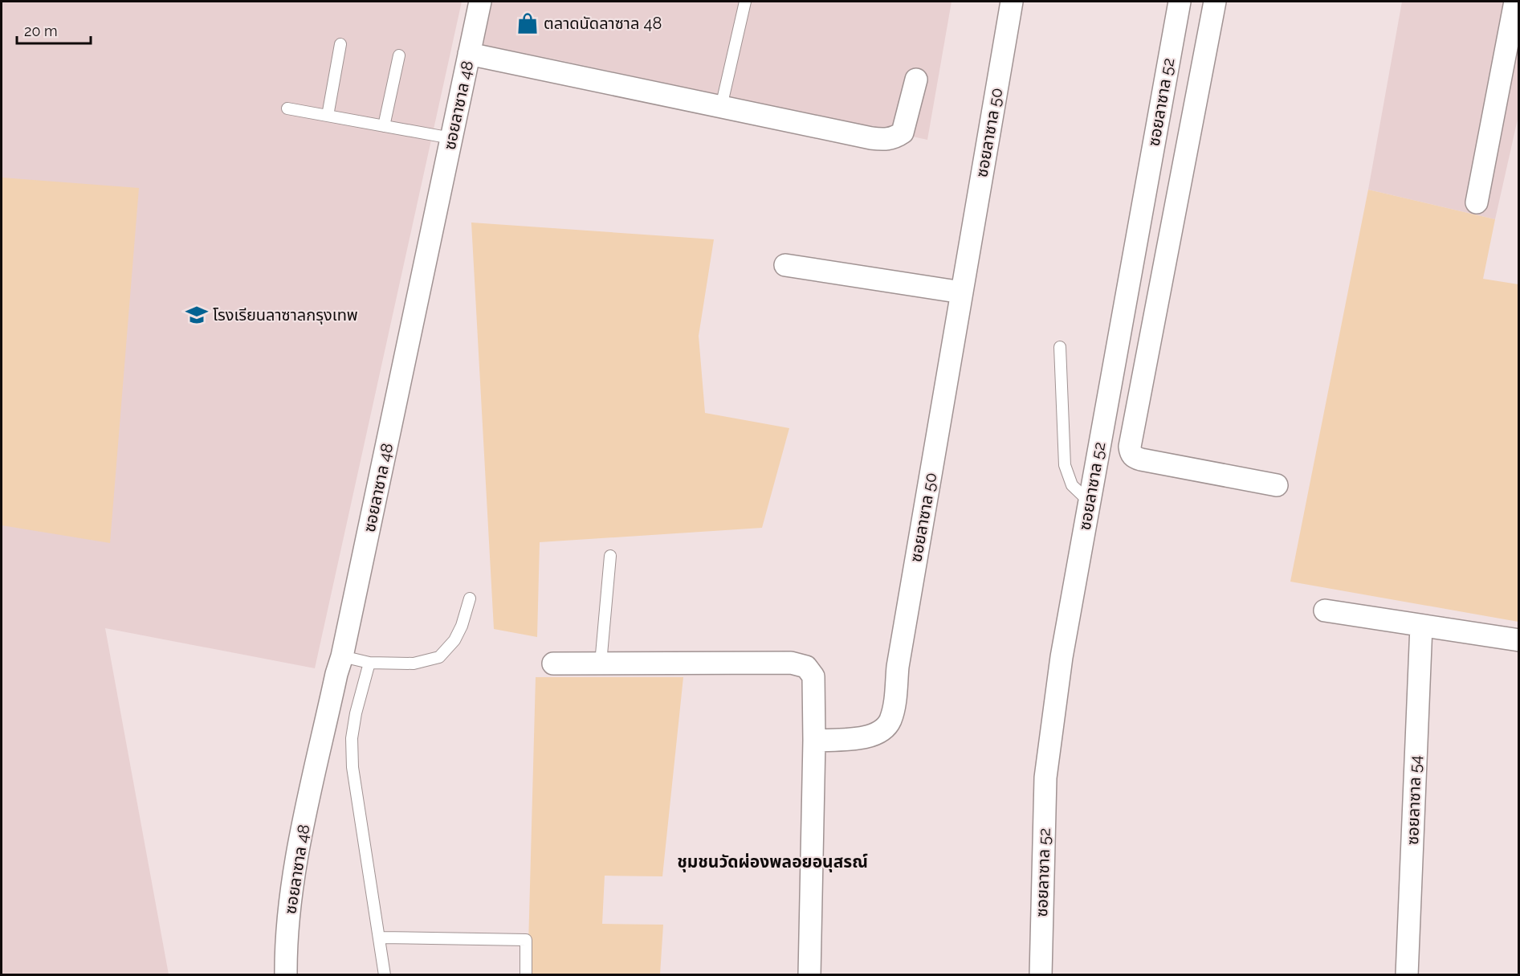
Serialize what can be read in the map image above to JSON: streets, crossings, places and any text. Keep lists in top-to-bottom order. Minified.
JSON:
{"streets":{"street":["ซอยลาซาล 52","ซอยลาซาล 48","ซอยลาซาล 50","ซอยลาซาล 54"]},"districts":["ชุมชนวัดผ่องพลอยอนุสรณ์"],"places":{"shop":["ตลาดนัดลาซาล 48"],"school or university":["โรงเรียนลาซาลกรุงเทพ"]},"scale_bar":"20 m"}
